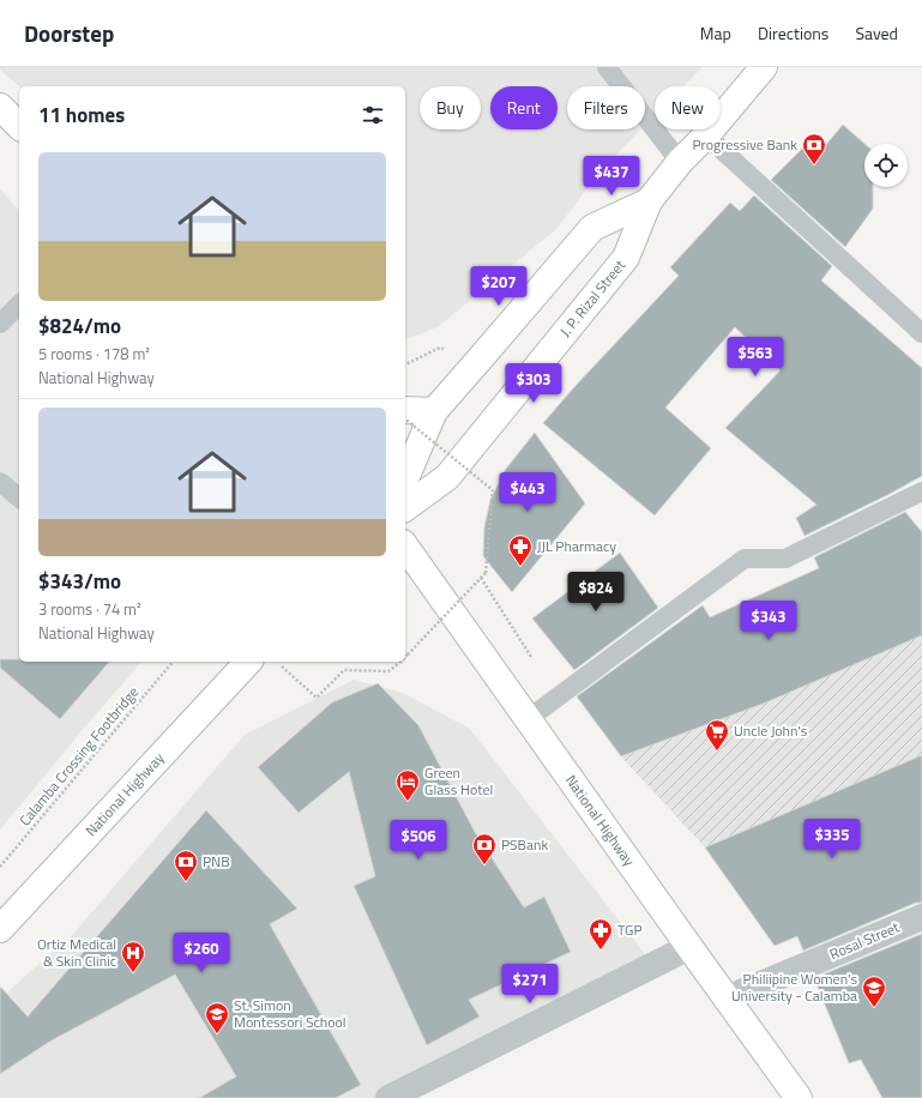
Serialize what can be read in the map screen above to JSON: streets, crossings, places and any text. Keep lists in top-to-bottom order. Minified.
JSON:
{"streets":{"main road":["J. P. Rizal Street","National Highway"],"street":["Rosal Street"],"path":["Calamba Crossing Footbridge"]},"crossings":[["National Highway","Rosal Street"]],"places":{"bank":["Progressive Bank","PSBank","PNB"],"pharmacy":["JJL Pharmacy","TGP"],"supermarket":["Uncle John's"],"hotel":["Green Glass Hotel"],"hospital":["Ortiz Medical & Skin Clinic"],"school or university":["Philiipine Women's University - Calamba","St. Simon Montessori School"]},"page":{"header":"Doorstep","nav":["Map","Directions","Saved"],"chip":["Buy","Rent","Filters","New"],"heading":"11 homes","list":[{"name":"$824/mo","note":"5 rooms · 178 m² · National Highway"},{"name":"$343/mo","note":"3 rooms · 74 m² · National Highway"}],"price":["$437","$207","$563","$303","$443","$824","$343","$335","$506","$260","$271"]}}
